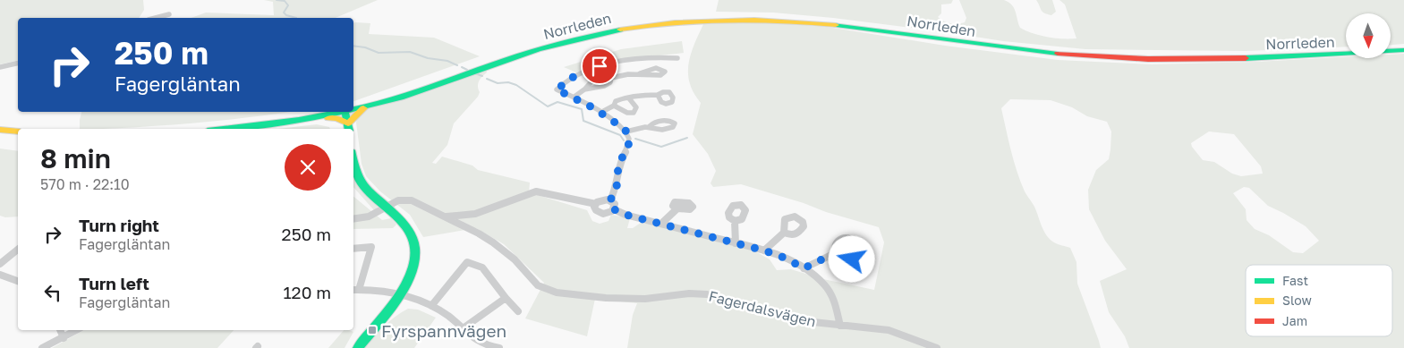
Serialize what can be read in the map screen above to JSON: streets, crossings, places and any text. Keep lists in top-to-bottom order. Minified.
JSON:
{"streets":{"main road":["Norrleden"],"street":["Fagerdalsvägen"]},"places":{"transit":["Fyrspannvägen"]},"legend":["Fast","Slow","Jam"],"north":"bottom","page":{"turn":["250 m","Fagergläntan"],"heading":["8 min","570 m · 22:10"],"list":[{"name":"Turn right","note":"Fagergläntan","value":"250 m"},{"name":"Turn left","note":"Fagergläntan","value":"120 m"}]}}
